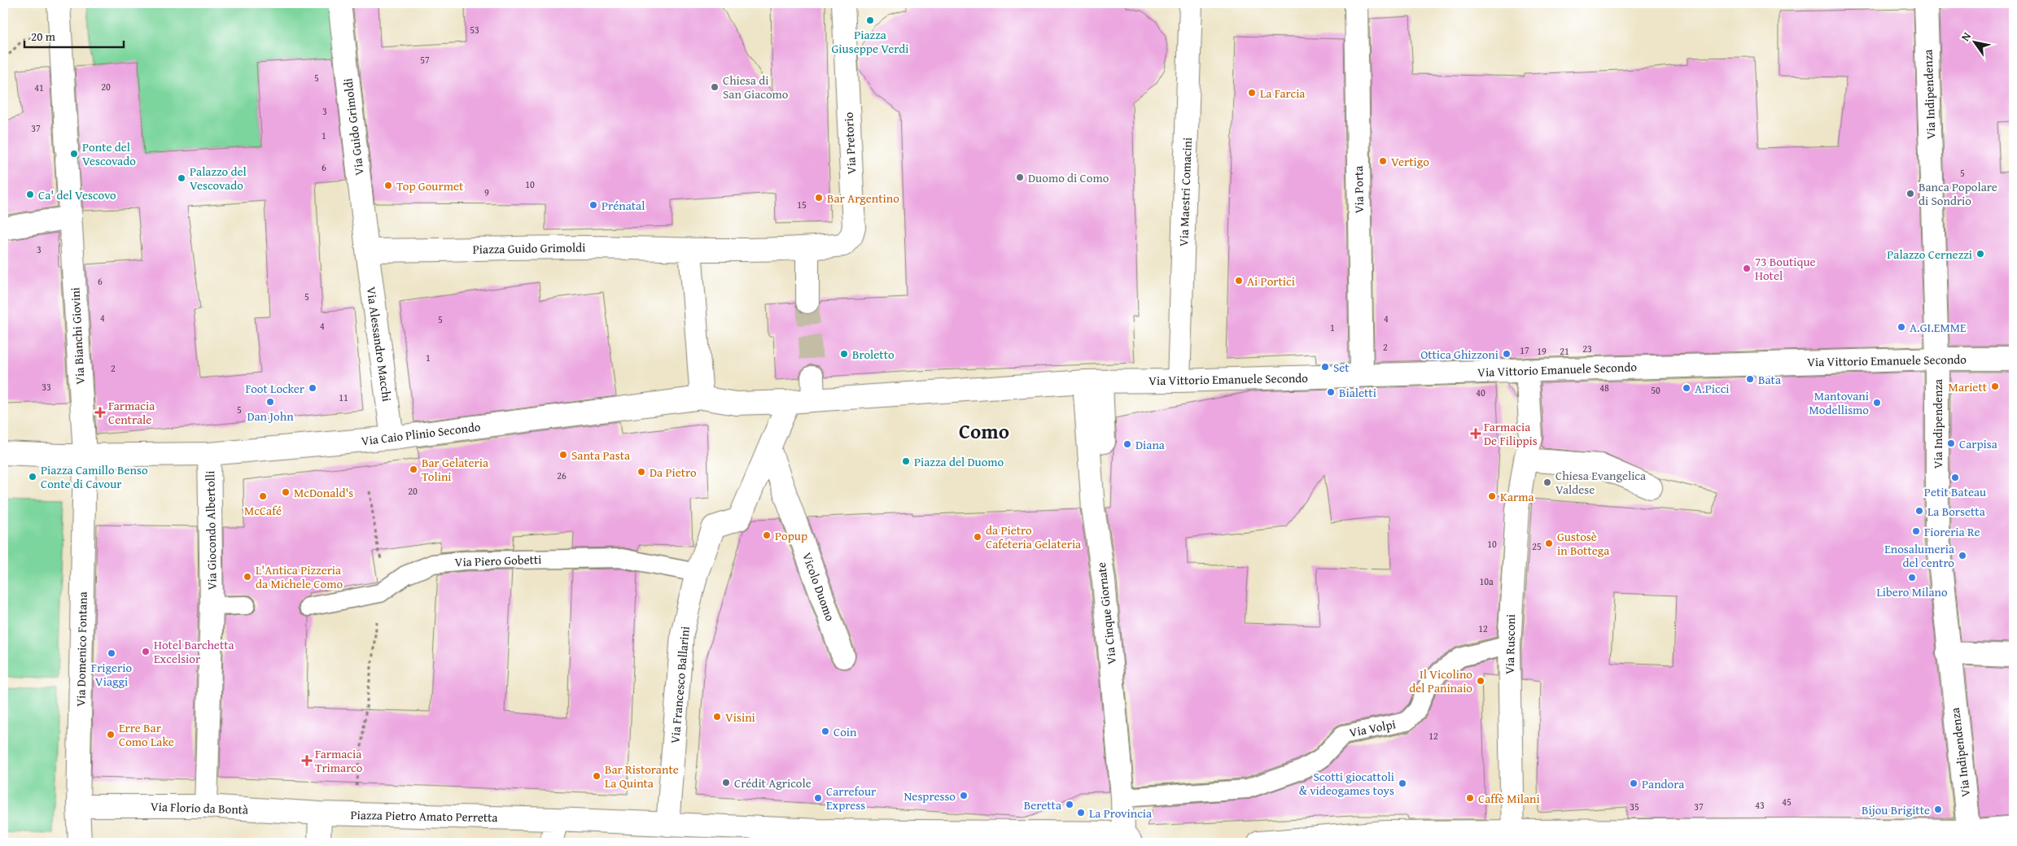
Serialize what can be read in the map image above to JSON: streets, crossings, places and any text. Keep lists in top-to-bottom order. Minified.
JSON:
{"streets":{"street":["Via Indipendenza","Via Guido Grimoldi","Via Pretorio","Via Porta","Via Maestri Comacini","Piazza Guido Grimoldi","Via Bianchi Giovini","Via Alessandro Macchi","Via Vittorio Emanuele Secondo","Via Caio Plinio Secondo","Via Giocondo Albertolli","Vicolo Duomo","Via Cinque Giornate","Via Rusconi","Via Domenico Fontana","Via Francesco Ballarini","Via Florio da Bontà","Piazza Pietro Amato Perretta"],"lane":["Via Piero Gobetti","Via Volpi"]},"crossings":[["Via Indipendenza","Via Vittorio Emanuele Secondo"],["Via Guido Grimoldi","Piazza Guido Grimoldi"],["Via Guido Grimoldi","Via Alessandro Macchi"],["Via Pretorio","Piazza Guido Grimoldi"],["Via Porta","Via Vittorio Emanuele Secondo"],["Via Maestri Comacini","Via Vittorio Emanuele Secondo"],["Piazza Guido Grimoldi","Via Alessandro Macchi"],["Via Bianchi Giovini","Via Caio Plinio Secondo"],["Via Bianchi Giovini","Via Domenico Fontana"],["Via Alessandro Macchi","Via Caio Plinio Secondo"],["Via Vittorio Emanuele Secondo","Via Cinque Giornate"],["Via Vittorio Emanuele Secondo","Via Rusconi"],["Via Caio Plinio Secondo","Via Giocondo Albertolli"],["Via Caio Plinio Secondo","Via Domenico Fontana"],["Via Giocondo Albertolli","Via Florio da Bontà"],["Via Piero Gobetti","Via Francesco Ballarini"],["Vicolo Duomo","Via Francesco Ballarini"],["Via Cinque Giornate","Via Volpi"],["Via Cinque Giornate","Piazza Pietro Amato Perretta"],["Via Rusconi","Via Volpi"],["Via Domenico Fontana","Via Florio da Bontà"],["Via Francesco Ballarini","Piazza Pietro Amato Perretta"],["Via Florio da Bontà","Piazza Pietro Amato Perretta"]],"districts":["Como"],"places":{"other":["Piazza Giuseppe Verdi","Chiesa di San Giacomo","La Farcia","Ponte del Vescovado","Vertigo","Duomo di Como","Palazzo del Vescovado","Top Gourmet","Banca Popolare di Sondrio","Ca' del Vescovo","Bar Argentino","Prénatal","Palazzo Cernezzi","73 Boutique Hotel","Ai Portici","A.GI.EMME","Broletto","Ottica Ghizzoni","Set","Bata","Mariett","Foot Locker","A.Picci","Bialetti","Dan John","Mantovani Modellismo","Carpisa","Diana","Santa Pasta","Piazza del Duomo","Bar Gelateria Tolini","Da Pietro","Piazza Camillo Benso Conte di Cavour","Petit Bateau","Chiesa Evangelica Valdese","McDonald's","McCafé","Karma","La Borsetta","Fioreria Re","Popup","da Pietro Cafeteria Gelateria","Gustosè in Bottega","Enosalumeria del centro","L'Antica Pizzeria da Michele Como","Libero Milano","Hotel Barchetta Excelsior","Frigerio Viaggi","Il Vicolino del Paninaio","Visini","Coin","Erre Bar Como Lake","Bar Ristorante La Quinta","Crédit Agricole","Scotti giocattoli & videogames toys","Pandora","Nespresso","Carrefour Express","Caffè Milani","Beretta","Bijou Brigitte","La Provincia"],"health":["Farmacia Centrale","Farmacia De Filippis","Farmacia Trimarco"]},"house_numbers":["53","57","5","20","41","3","37","1","6","5","10","9","15","3","6","5","4","4","5","4","1","2","23","17","19","21","1","2","33","48","50","40","11","5","26","20","10","25","10a","12","12","45","43","35","37"],"scale_bar":"20 m","north":"top left"}
